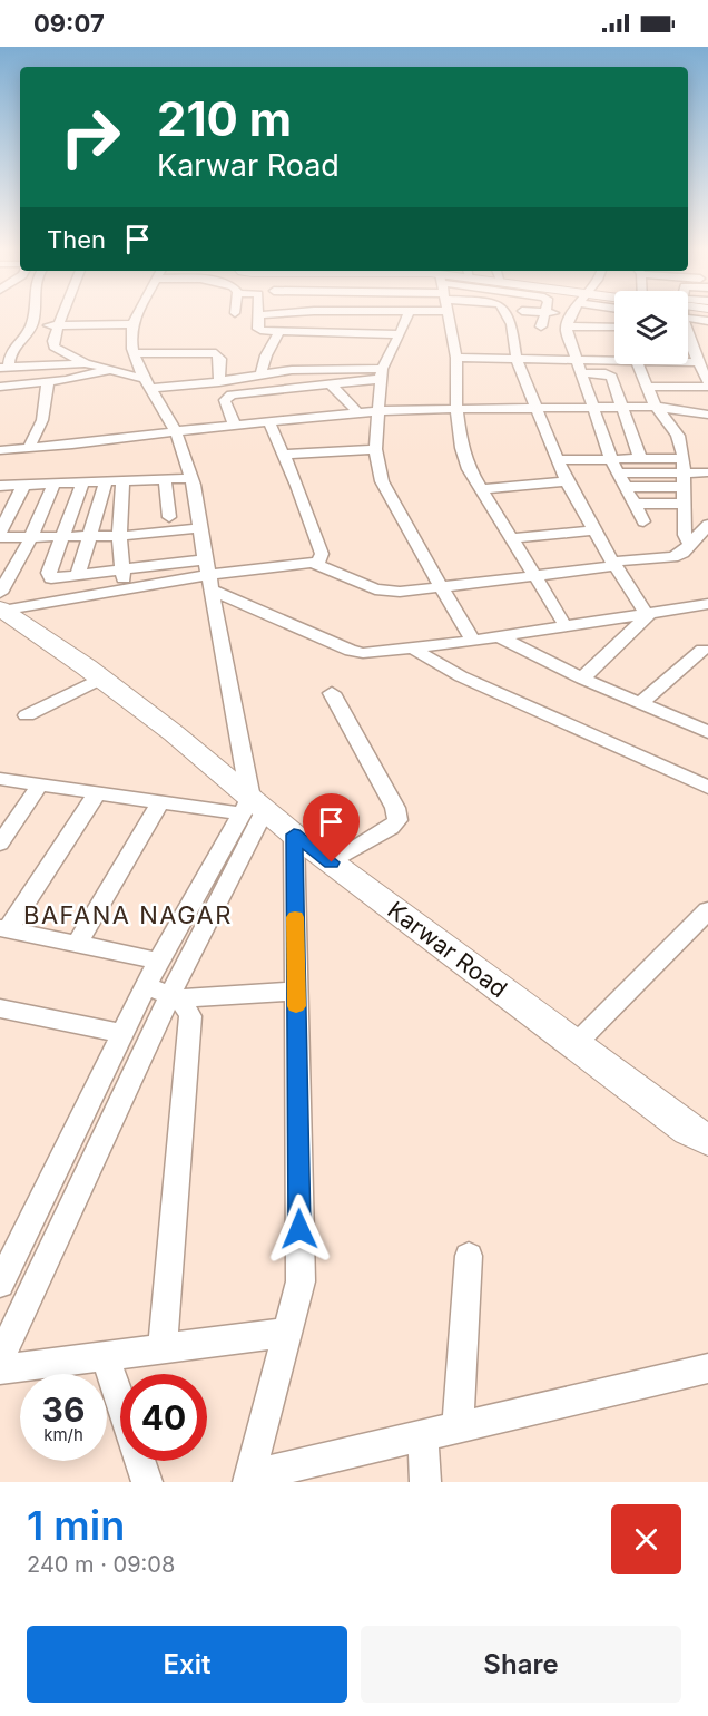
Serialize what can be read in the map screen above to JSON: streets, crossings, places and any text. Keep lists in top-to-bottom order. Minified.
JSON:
{"streets":{"highway":["Karwar Road"]},"districts":["BAFANA NAGAR"],"page":{"status":"09:07","turn":["210 m","Karwar Road"],"then":"Then","speed":"36 km/h","limit":"40","heading":["1 min","240 m · 09:08"],"buttons":["Exit","Share"]}}
